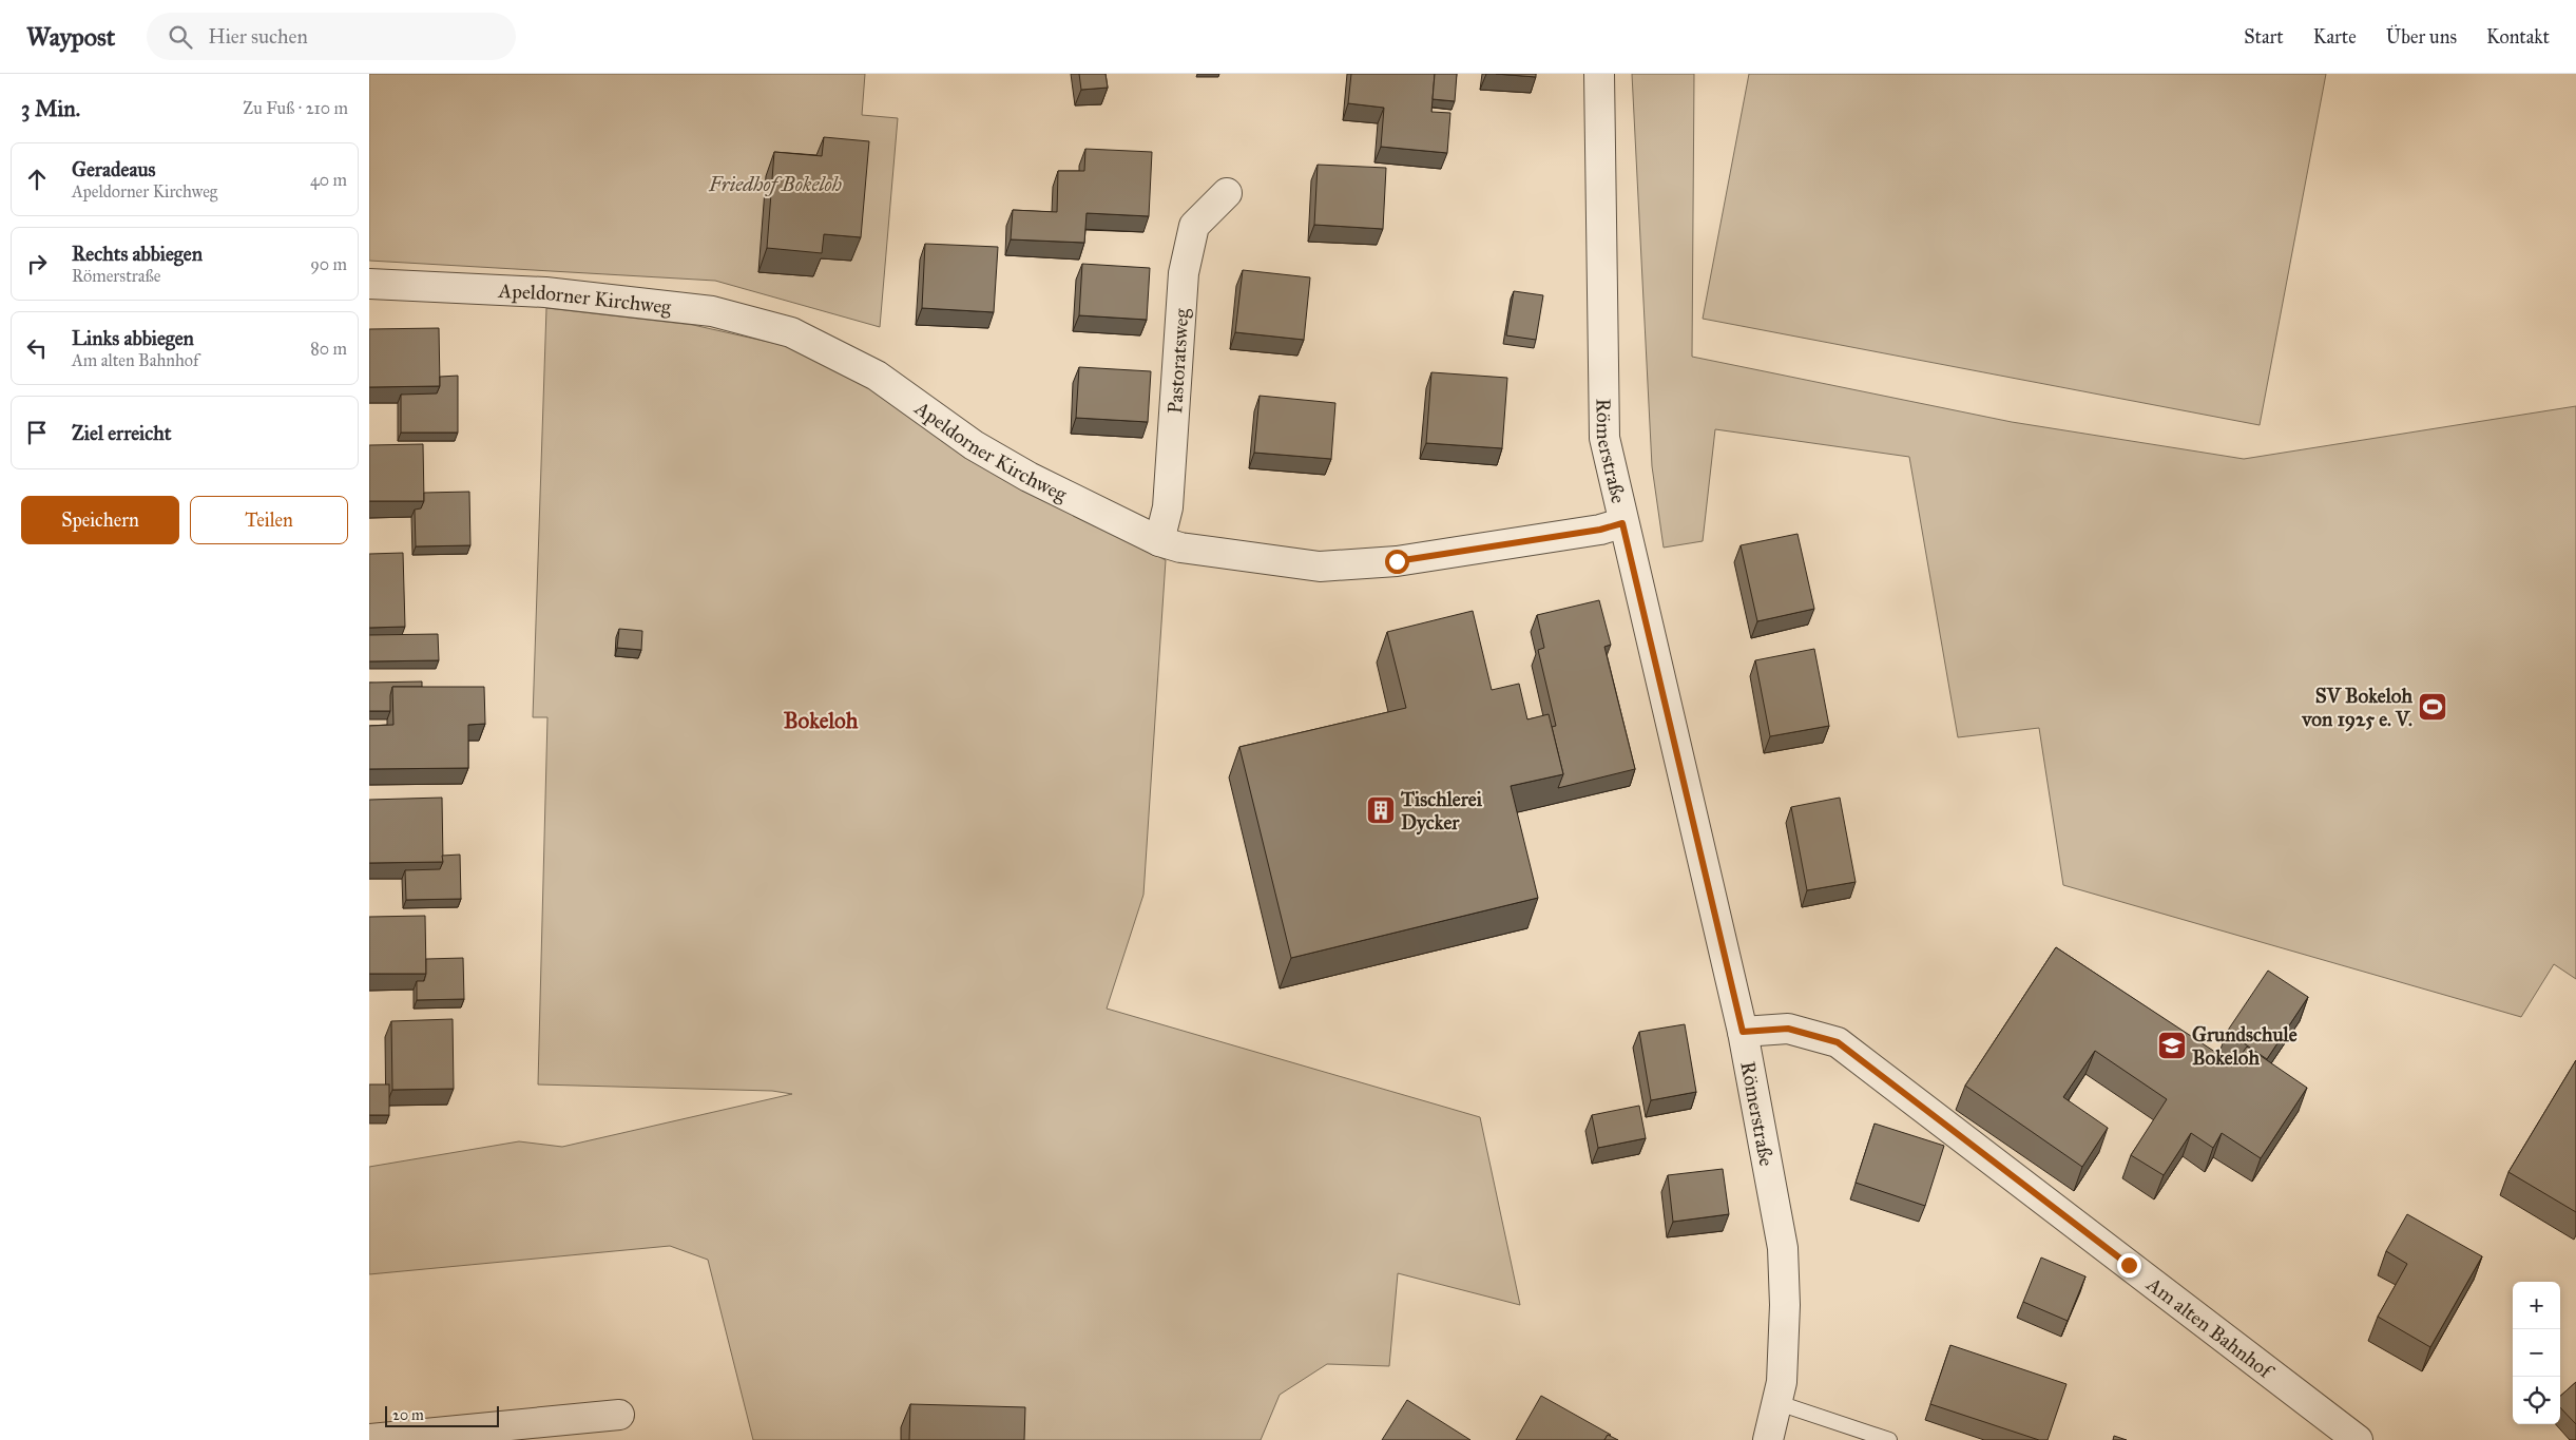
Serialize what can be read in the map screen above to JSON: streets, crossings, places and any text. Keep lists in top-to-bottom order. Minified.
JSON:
{"streets":{"street":["Apeldorner Kirchweg","Pastoratsweg","Römerstraße","Am alten Bahnhof"]},"crossings":[["Apeldorner Kirchweg","Pastoratsweg"],["Apeldorner Kirchweg","Römerstraße"],["Römerstraße","Am alten Bahnhof"]],"districts":["Bokeloh"],"parks":["Friedhof Bokeloh"],"places":{"sports":["SV Bokeloh von 1925 e. V."],"building":["Tischlerei Dycker"],"school or university":["Grundschule Bokeloh"]},"scale_bar":"20 m","page":{"header":"Waypost","search":"Hier suchen","nav":["Start","Karte","Über uns","Kontakt"],"heading":["3 Min.","Zu Fuß · 210 m"],"list":[["Geradeaus","Apeldorner Kirchweg","40 m"],["Rechts abbiegen","Römerstraße","90 m"],["Links abbiegen","Am alten Bahnhof","80 m"],"Ziel erreicht"],"buttons":["Speichern","Teilen"],"map_buttons":["+","−"],"scale":"20 m"}}
